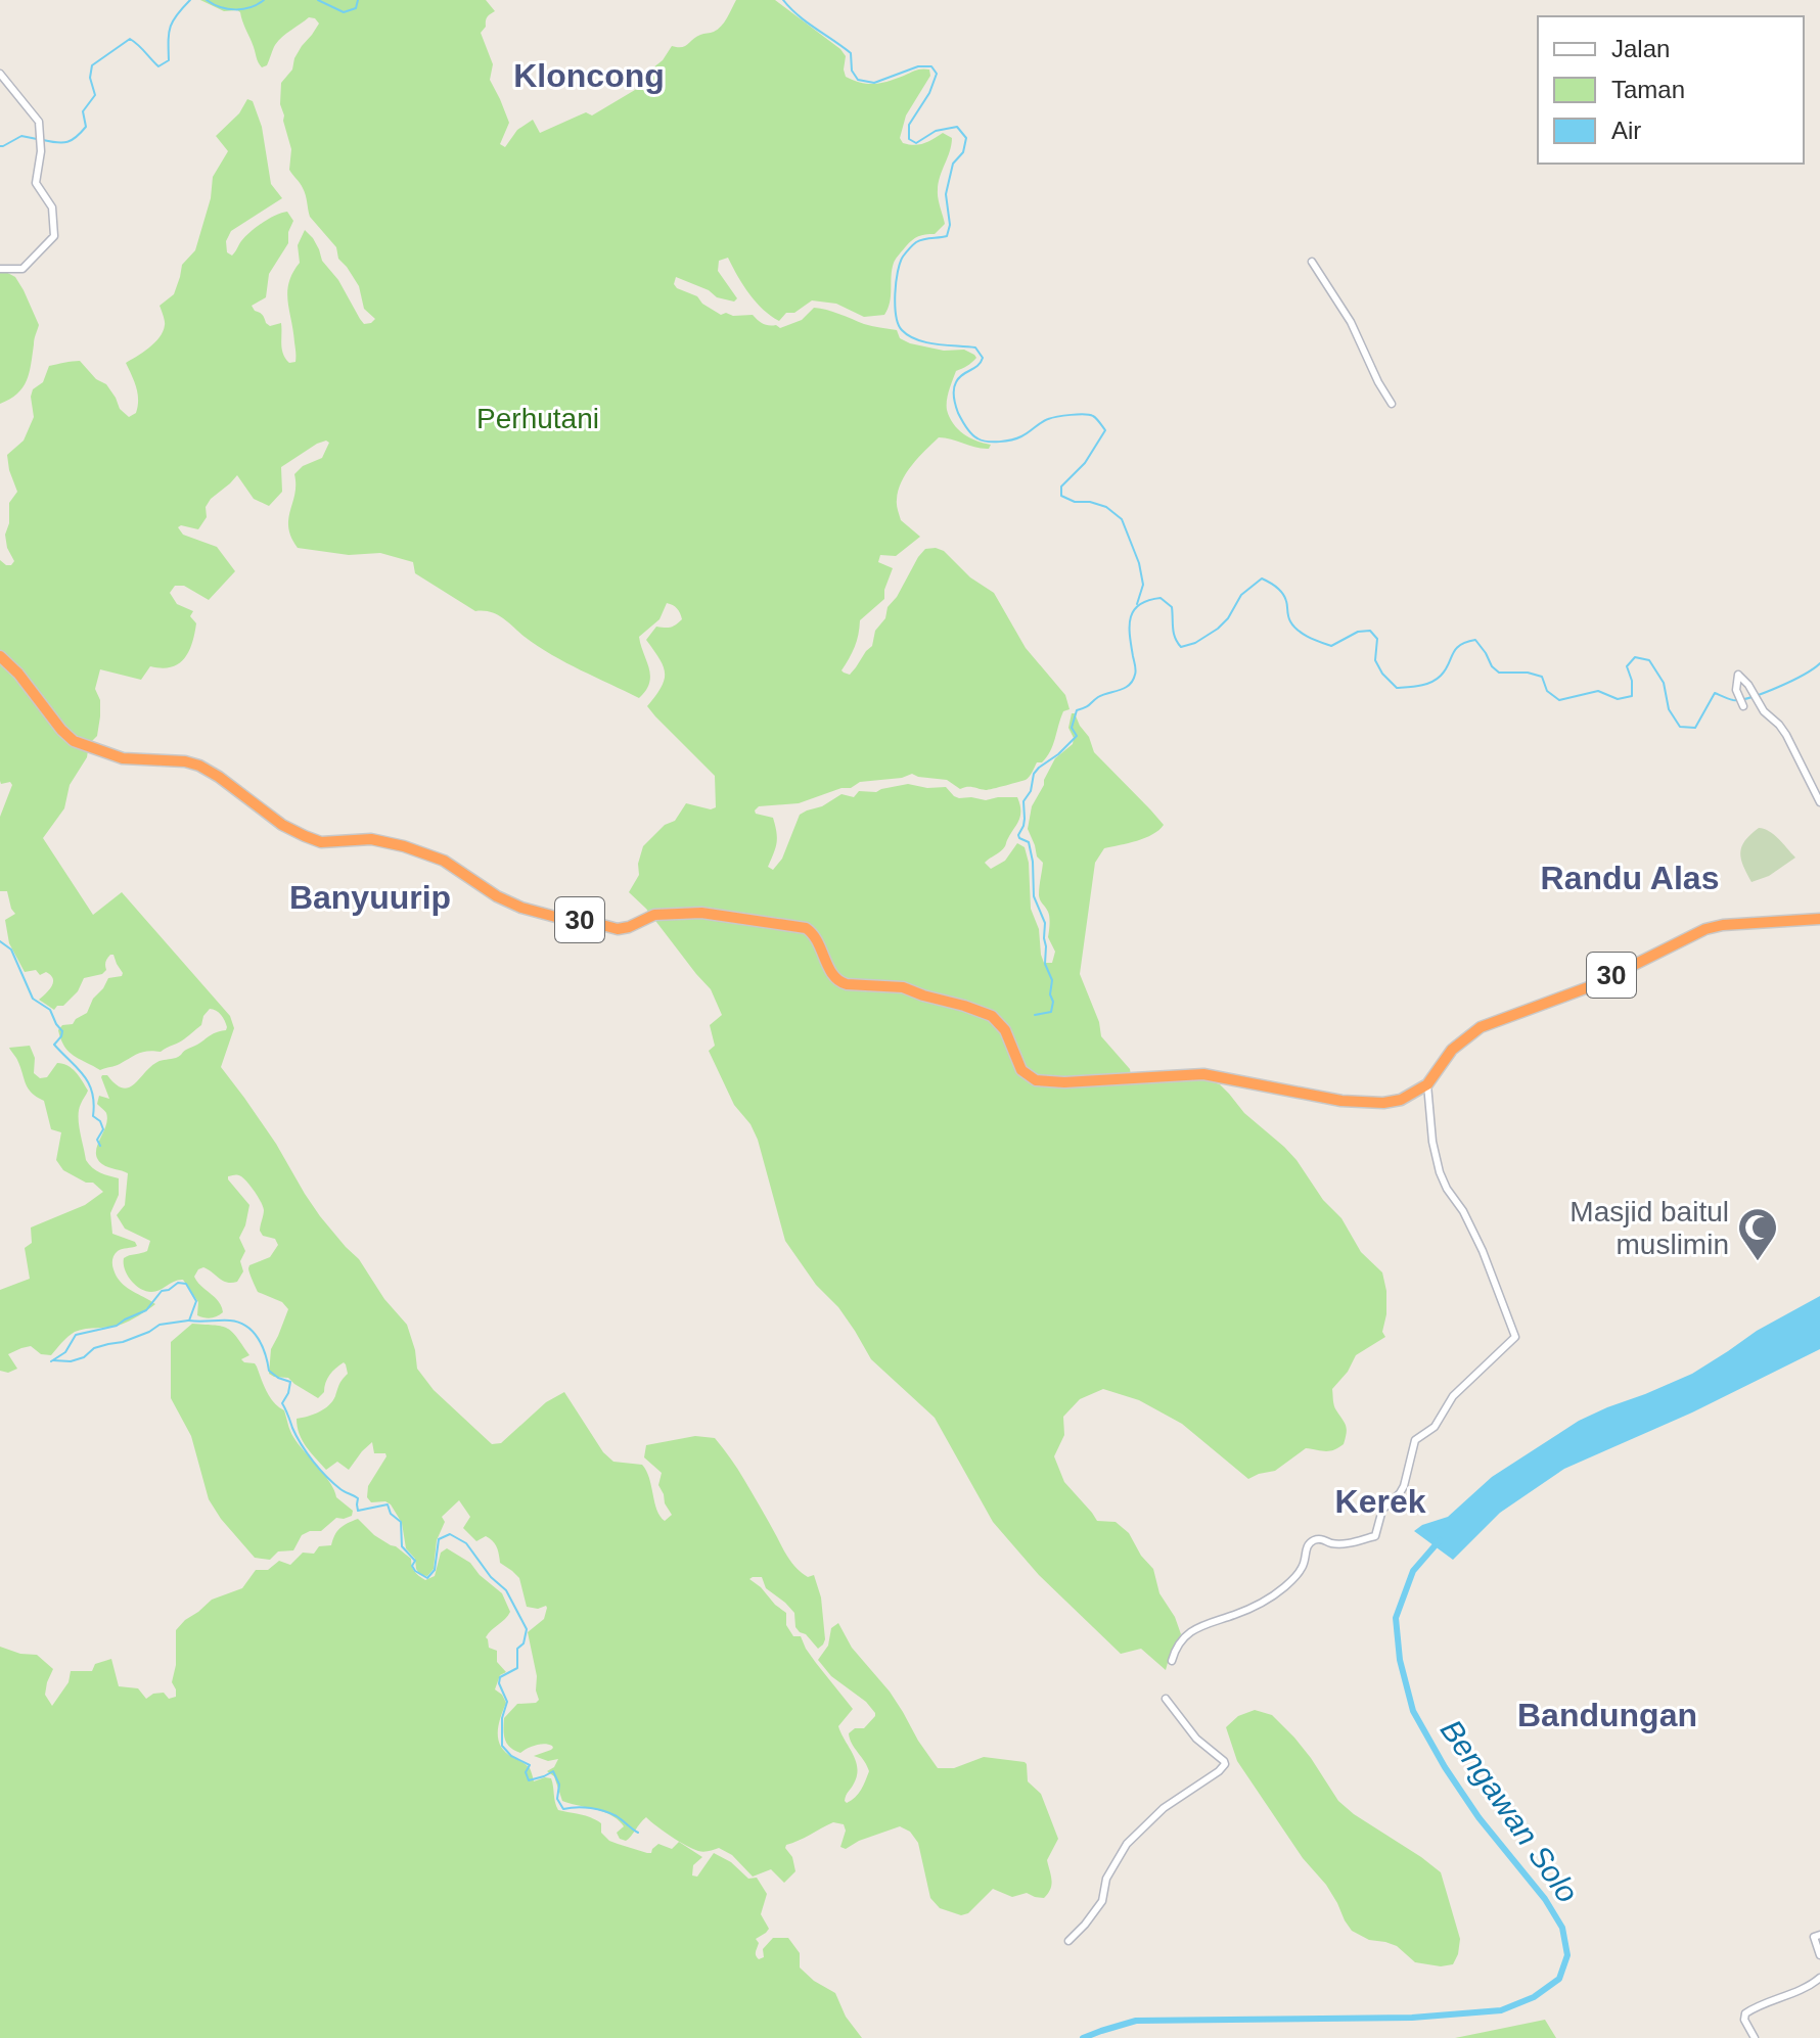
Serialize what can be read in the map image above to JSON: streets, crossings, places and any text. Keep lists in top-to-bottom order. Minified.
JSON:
{"streets":{"highway":["30"]},"districts":["Kloncong","Randu Alas","Banyuurip","Kerek","Bandungan"],"water":["Bengawan Solo"],"parks":["Perhutani"],"places":{"mosque":["Masjid baitul muslimin"]},"legend":["Jalan","Taman","Air"]}
